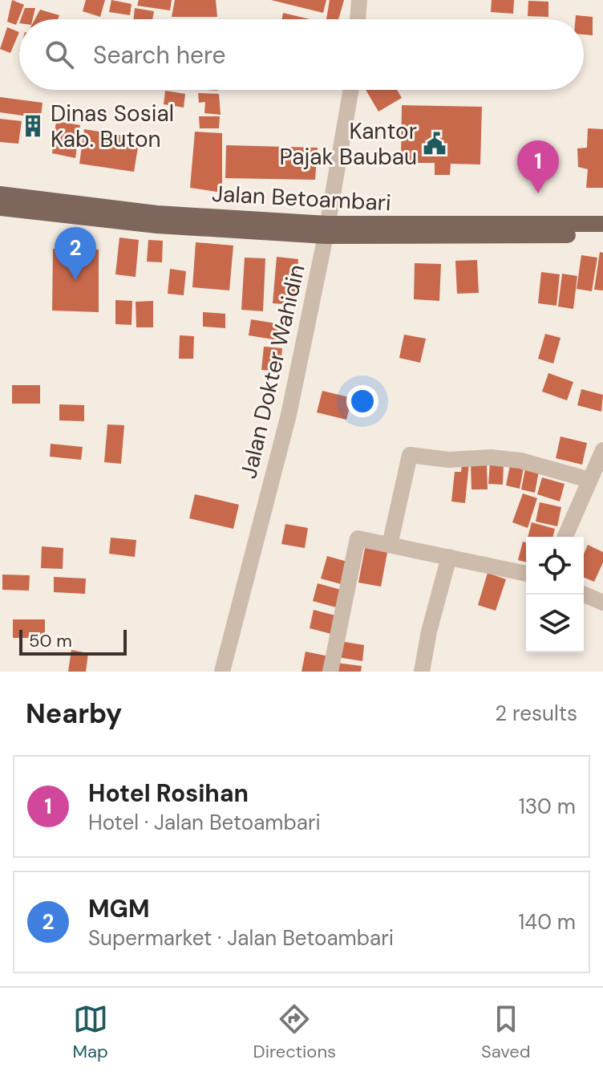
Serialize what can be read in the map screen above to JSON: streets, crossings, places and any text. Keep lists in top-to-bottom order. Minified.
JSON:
{"streets":{"main road":["Jalan Betoambari"],"street":["Jalan Dokter Wahidin"]},"crossings":[["Jalan Betoambari","Jalan Dokter Wahidin"]],"places":{"building":["Dinas Sosial Kab. Buton"],"public building":["Kantor Pajak Baubau"]},"scale_bar":"50 m","page":{"search":"Search here","pins":["1","2"],"scale":"50 m","heading":["Nearby","2 results"],"list":[{"mark":"1","name":"Hotel Rosihan","note":"Hotel · Jalan Betoambari","value":"130 m"},{"mark":"2","name":"MGM","note":"Supermarket · Jalan Betoambari","value":"140 m"}],"nav":["Map","Directions","Saved"]}}
